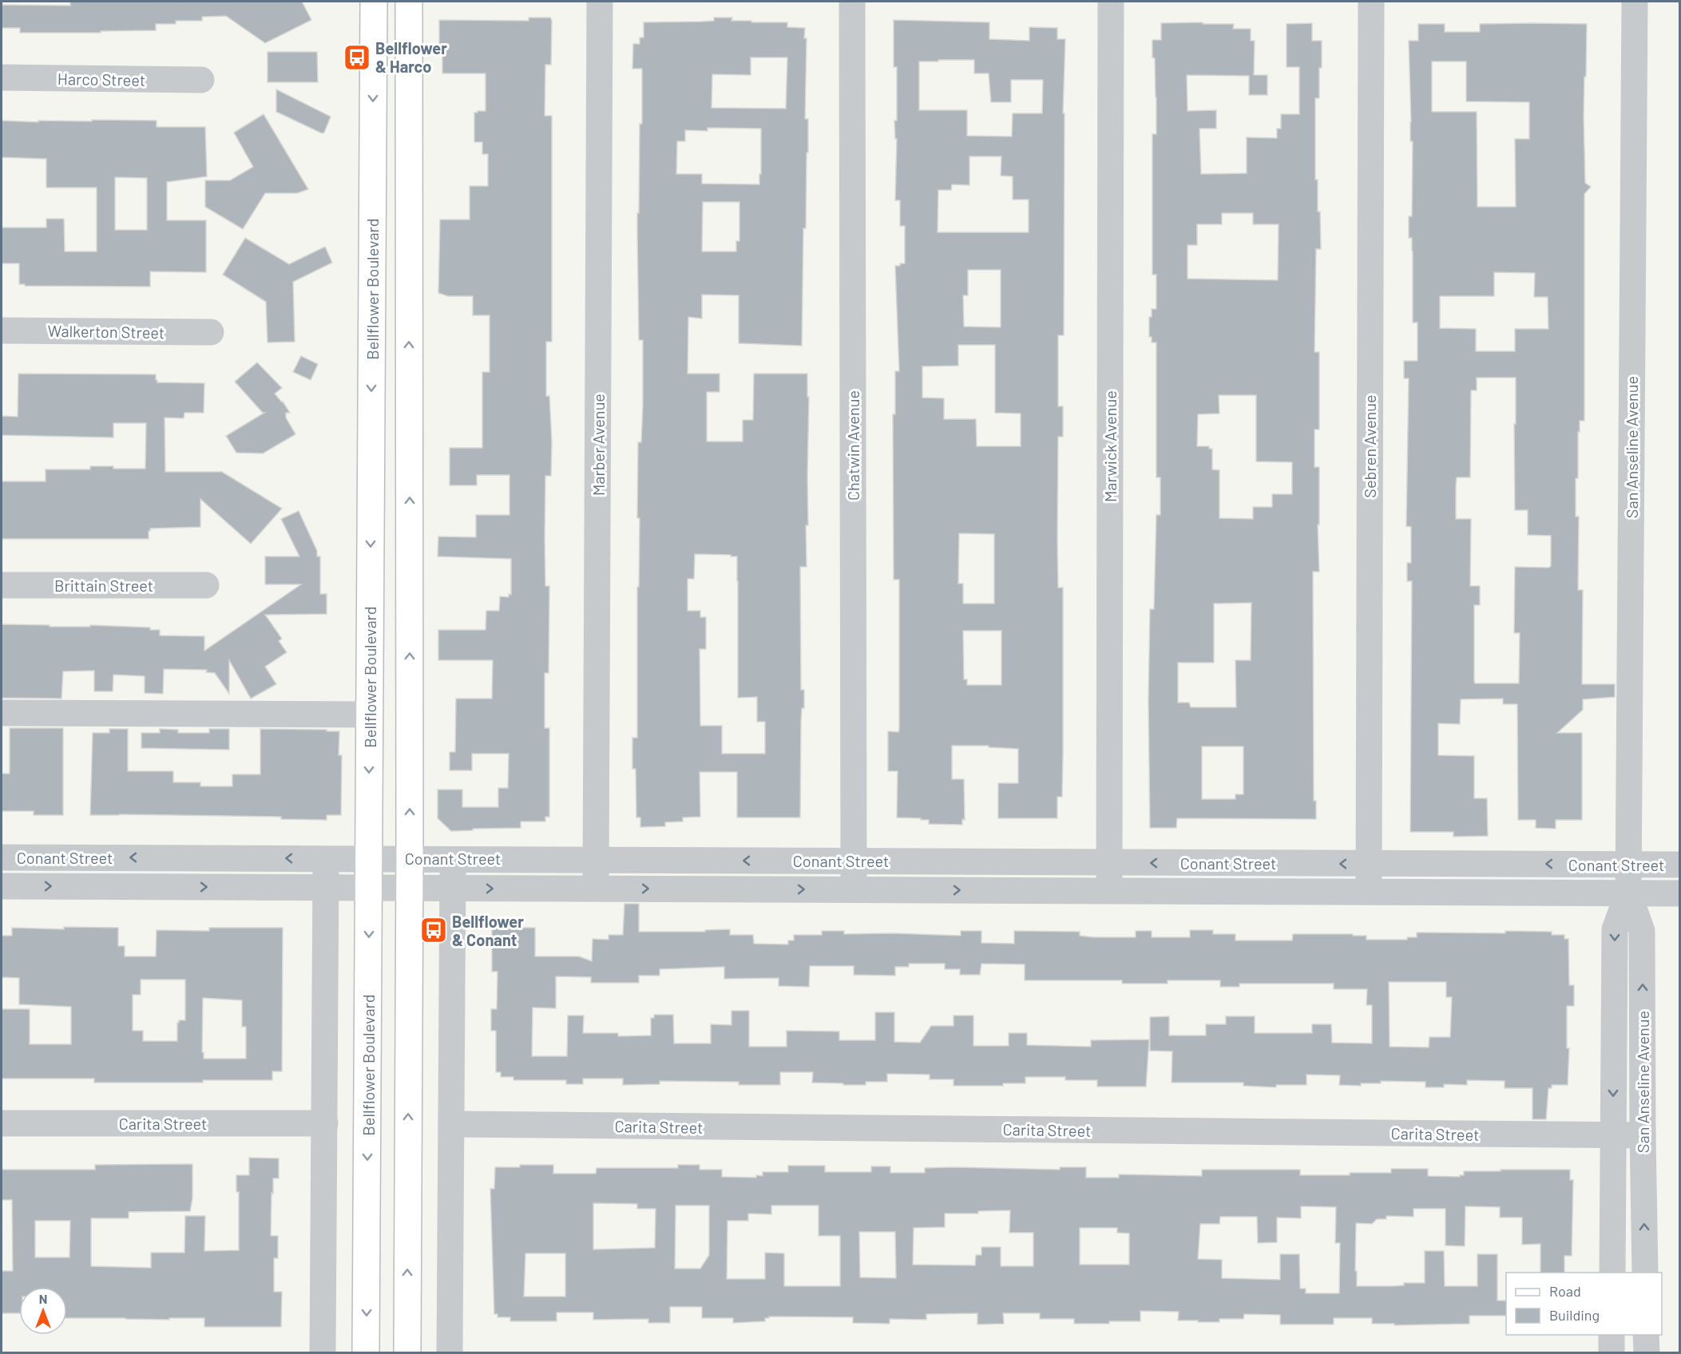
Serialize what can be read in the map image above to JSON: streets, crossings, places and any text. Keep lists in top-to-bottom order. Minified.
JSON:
{"streets":{"main road":["Bellflower Boulevard"],"street":["Harco Street","Walkerton Street","Marber Avenue","Chatwin Avenue","Marwick Avenue","Sebren Avenue","San Anseline Avenue","Brittain Street","Conant Street","Carita Street"]},"crossings":[["Bellflower Boulevard","Conant Street"],["Marber Avenue","Conant Street"],["Chatwin Avenue","Conant Street"],["Marwick Avenue","Conant Street"],["Sebren Avenue","Conant Street"],["San Anseline Avenue","Conant Street"],["San Anseline Avenue","Carita Street"]],"places":{"bus stop":["Bellflower & Harco","Bellflower & Conant"]},"legend":["Road","Building"],"north":"top"}
